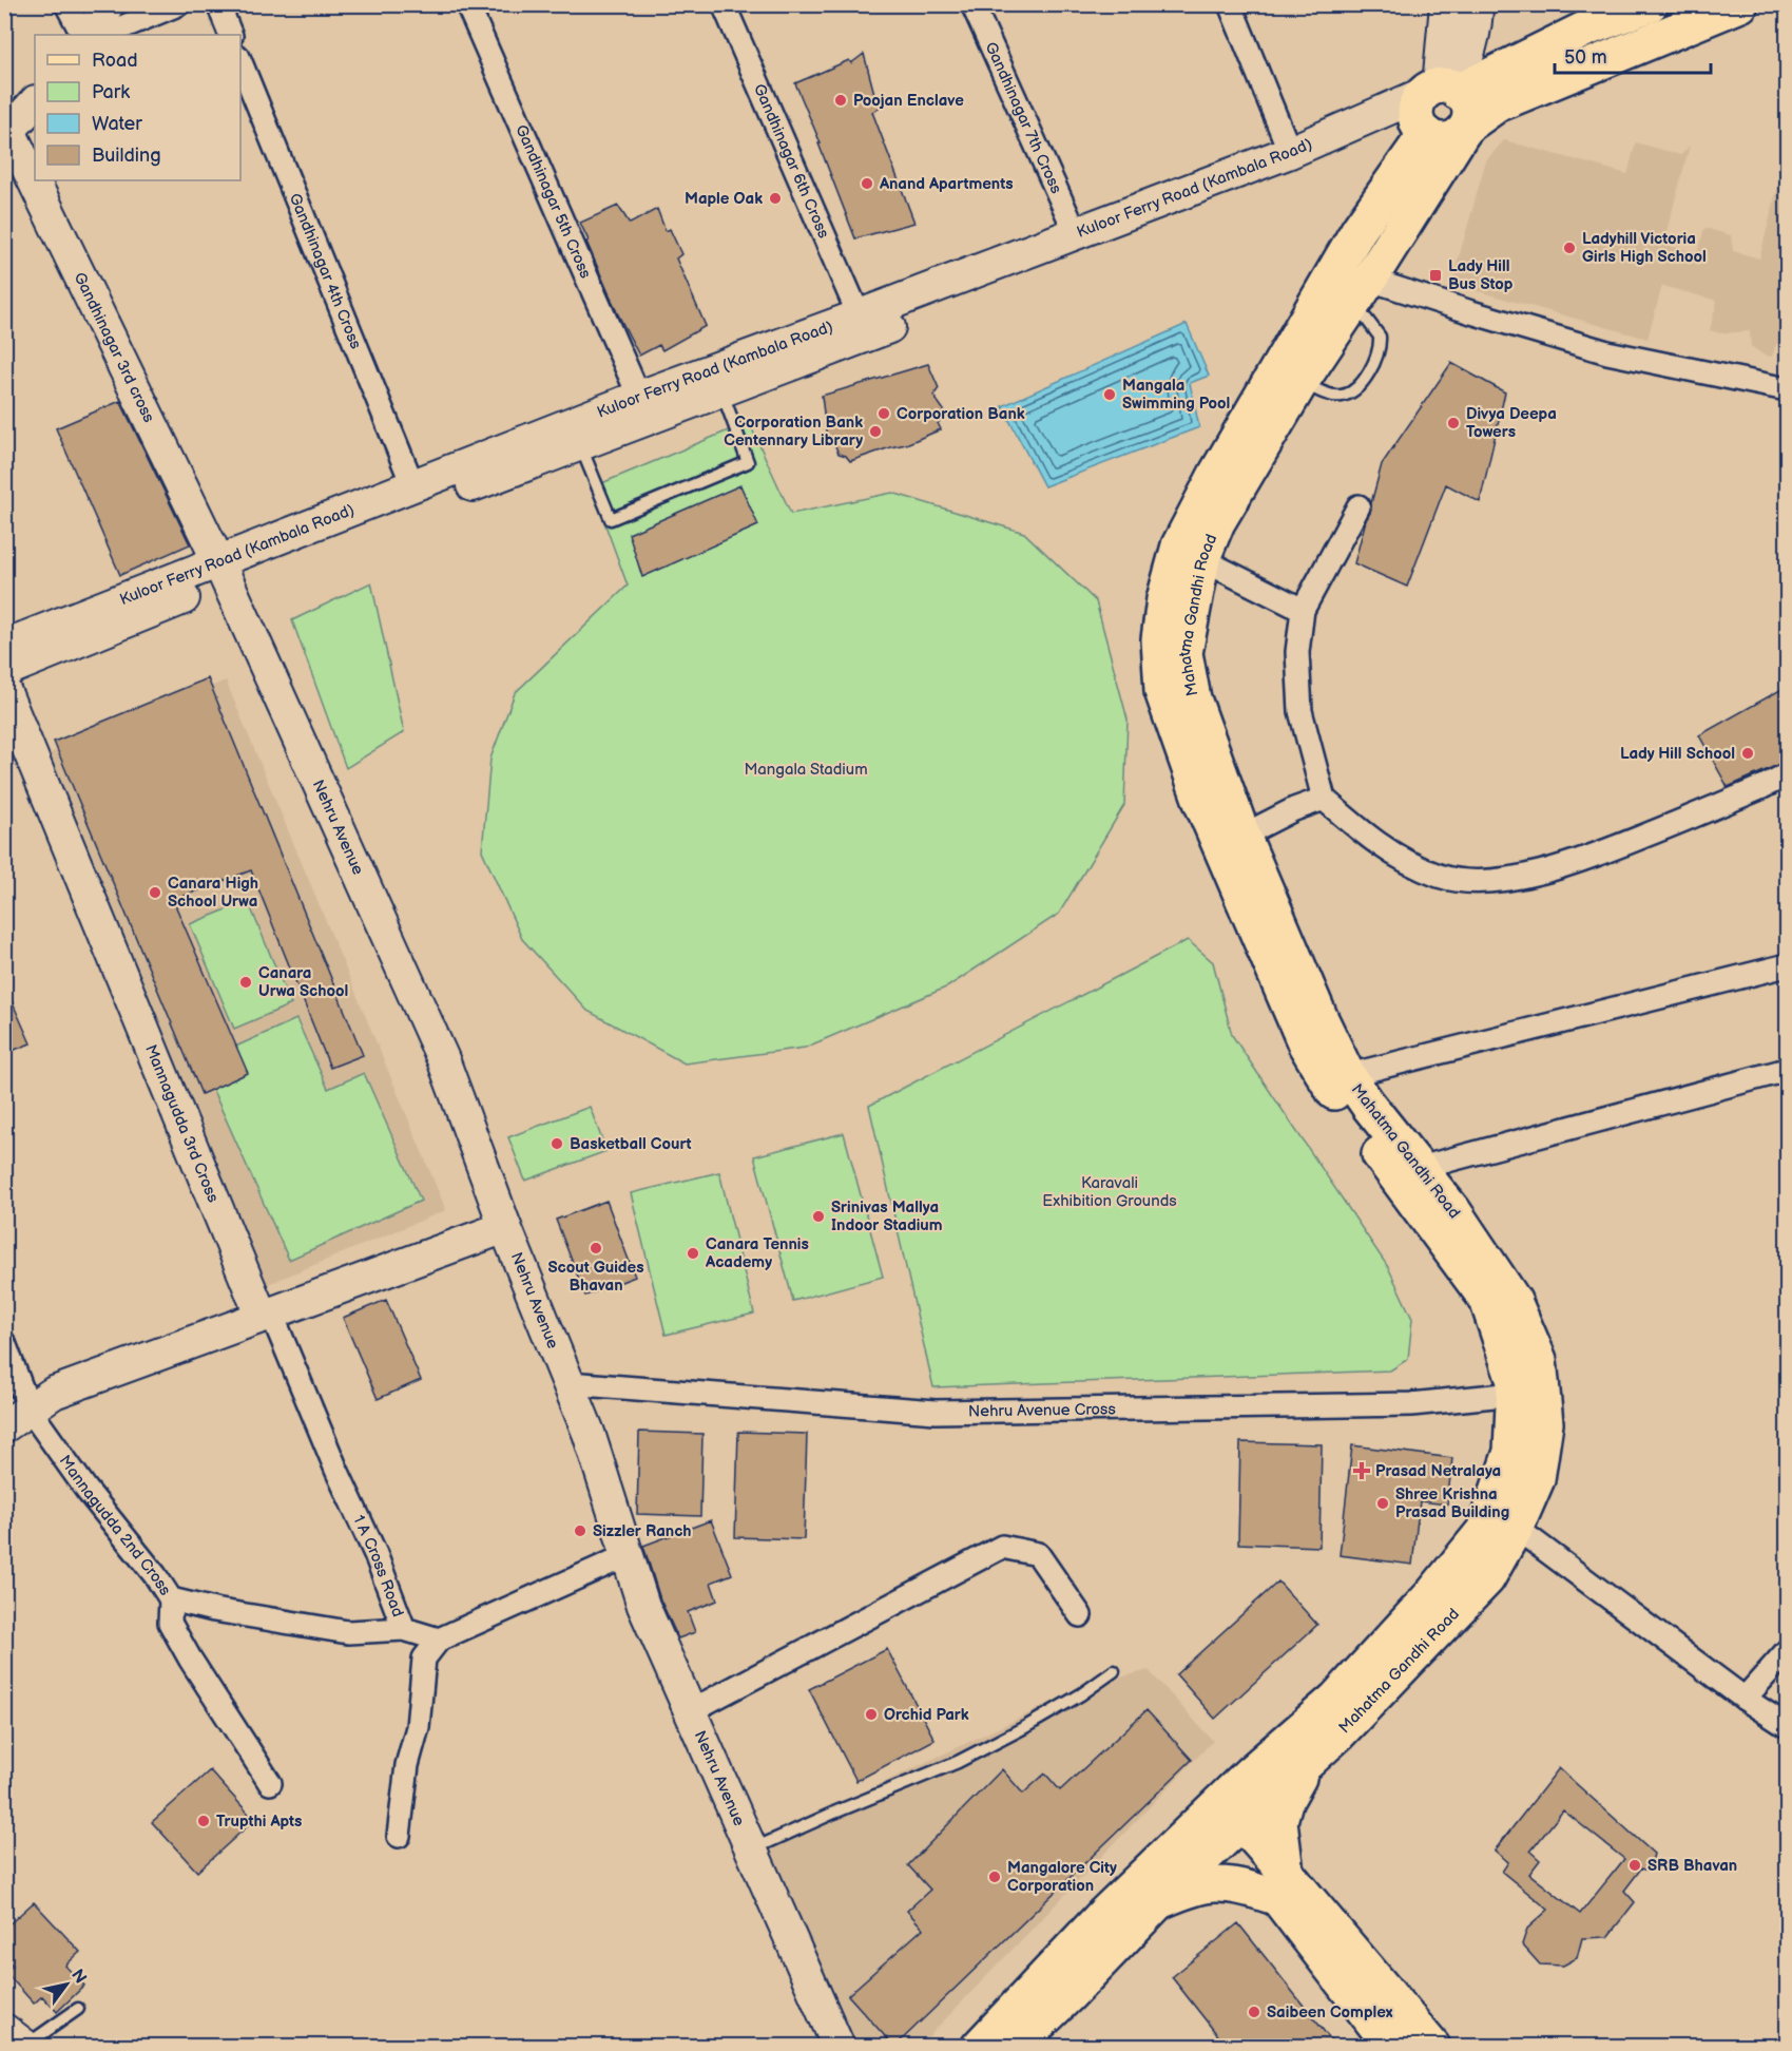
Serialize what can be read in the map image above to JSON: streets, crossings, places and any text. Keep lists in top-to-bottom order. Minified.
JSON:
{"streets":{"main road":["Mahatma Gandhi Road"],"street":["Gandhinagar 7th Cross","Gandhinagar 6th Cross","Kuloor Ferry Road (Kambala Road)","Gandhinagar 5th Cross","Gandhinagar 4th Cross","Gandhinagar 3rd cross","Nehru Avenue","Mannagudda 3rd Cross","Nehru Avenue Cross","Mannagudda 2nd Cross","1 A Cross Road"]},"crossings":[["Gandhinagar 7th Cross","Kuloor Ferry Road (Kambala Road)"],["Gandhinagar 6th Cross","Kuloor Ferry Road (Kambala Road)"],["Kuloor Ferry Road (Kambala Road)","Gandhinagar 5th Cross"],["Kuloor Ferry Road (Kambala Road)","Gandhinagar 4th Cross"],["Kuloor Ferry Road (Kambala Road)","Gandhinagar 3rd cross"],["Kuloor Ferry Road (Kambala Road)","Mahatma Gandhi Road"],["Kuloor Ferry Road (Kambala Road)","Nehru Avenue"],["Gandhinagar 3rd cross","Nehru Avenue"],["Mahatma Gandhi Road","Nehru Avenue Cross"],["Nehru Avenue","Nehru Avenue Cross"],["Mannagudda 3rd Cross","1 A Cross Road"],["Mannagudda 2nd Cross","1 A Cross Road"]],"parks":["Mangala Stadium","Karavali Exhibition Grounds"],"places":{"other":["Poojan Enclave","Anand Apartments","Maple Oak","Ladyhill Victoria Girls High School","Mangala Swimming Pool","Corporation Bank","Divya Deepa Towers","Corporation Bank Centennary Library","Lady Hill School","Canara High School Urwa","Canara Urwa School","Basketball Court","Srinivas Mallya Indoor Stadium","Scout Guides Bhavan","Canara Tennis Academy","Shree Krishna Prasad Building","Sizzler Ranch","Orchid Park","Trupthi Apts","SRB Bhavan","Mangalore City Corporation","Saibeen Complex"],"transit":["Lady Hill Bus Stop"],"health":["Prasad Netralaya"]},"legend":["Road","Park","Water","Building"],"scale_bar":"50 m","north":"top right"}
